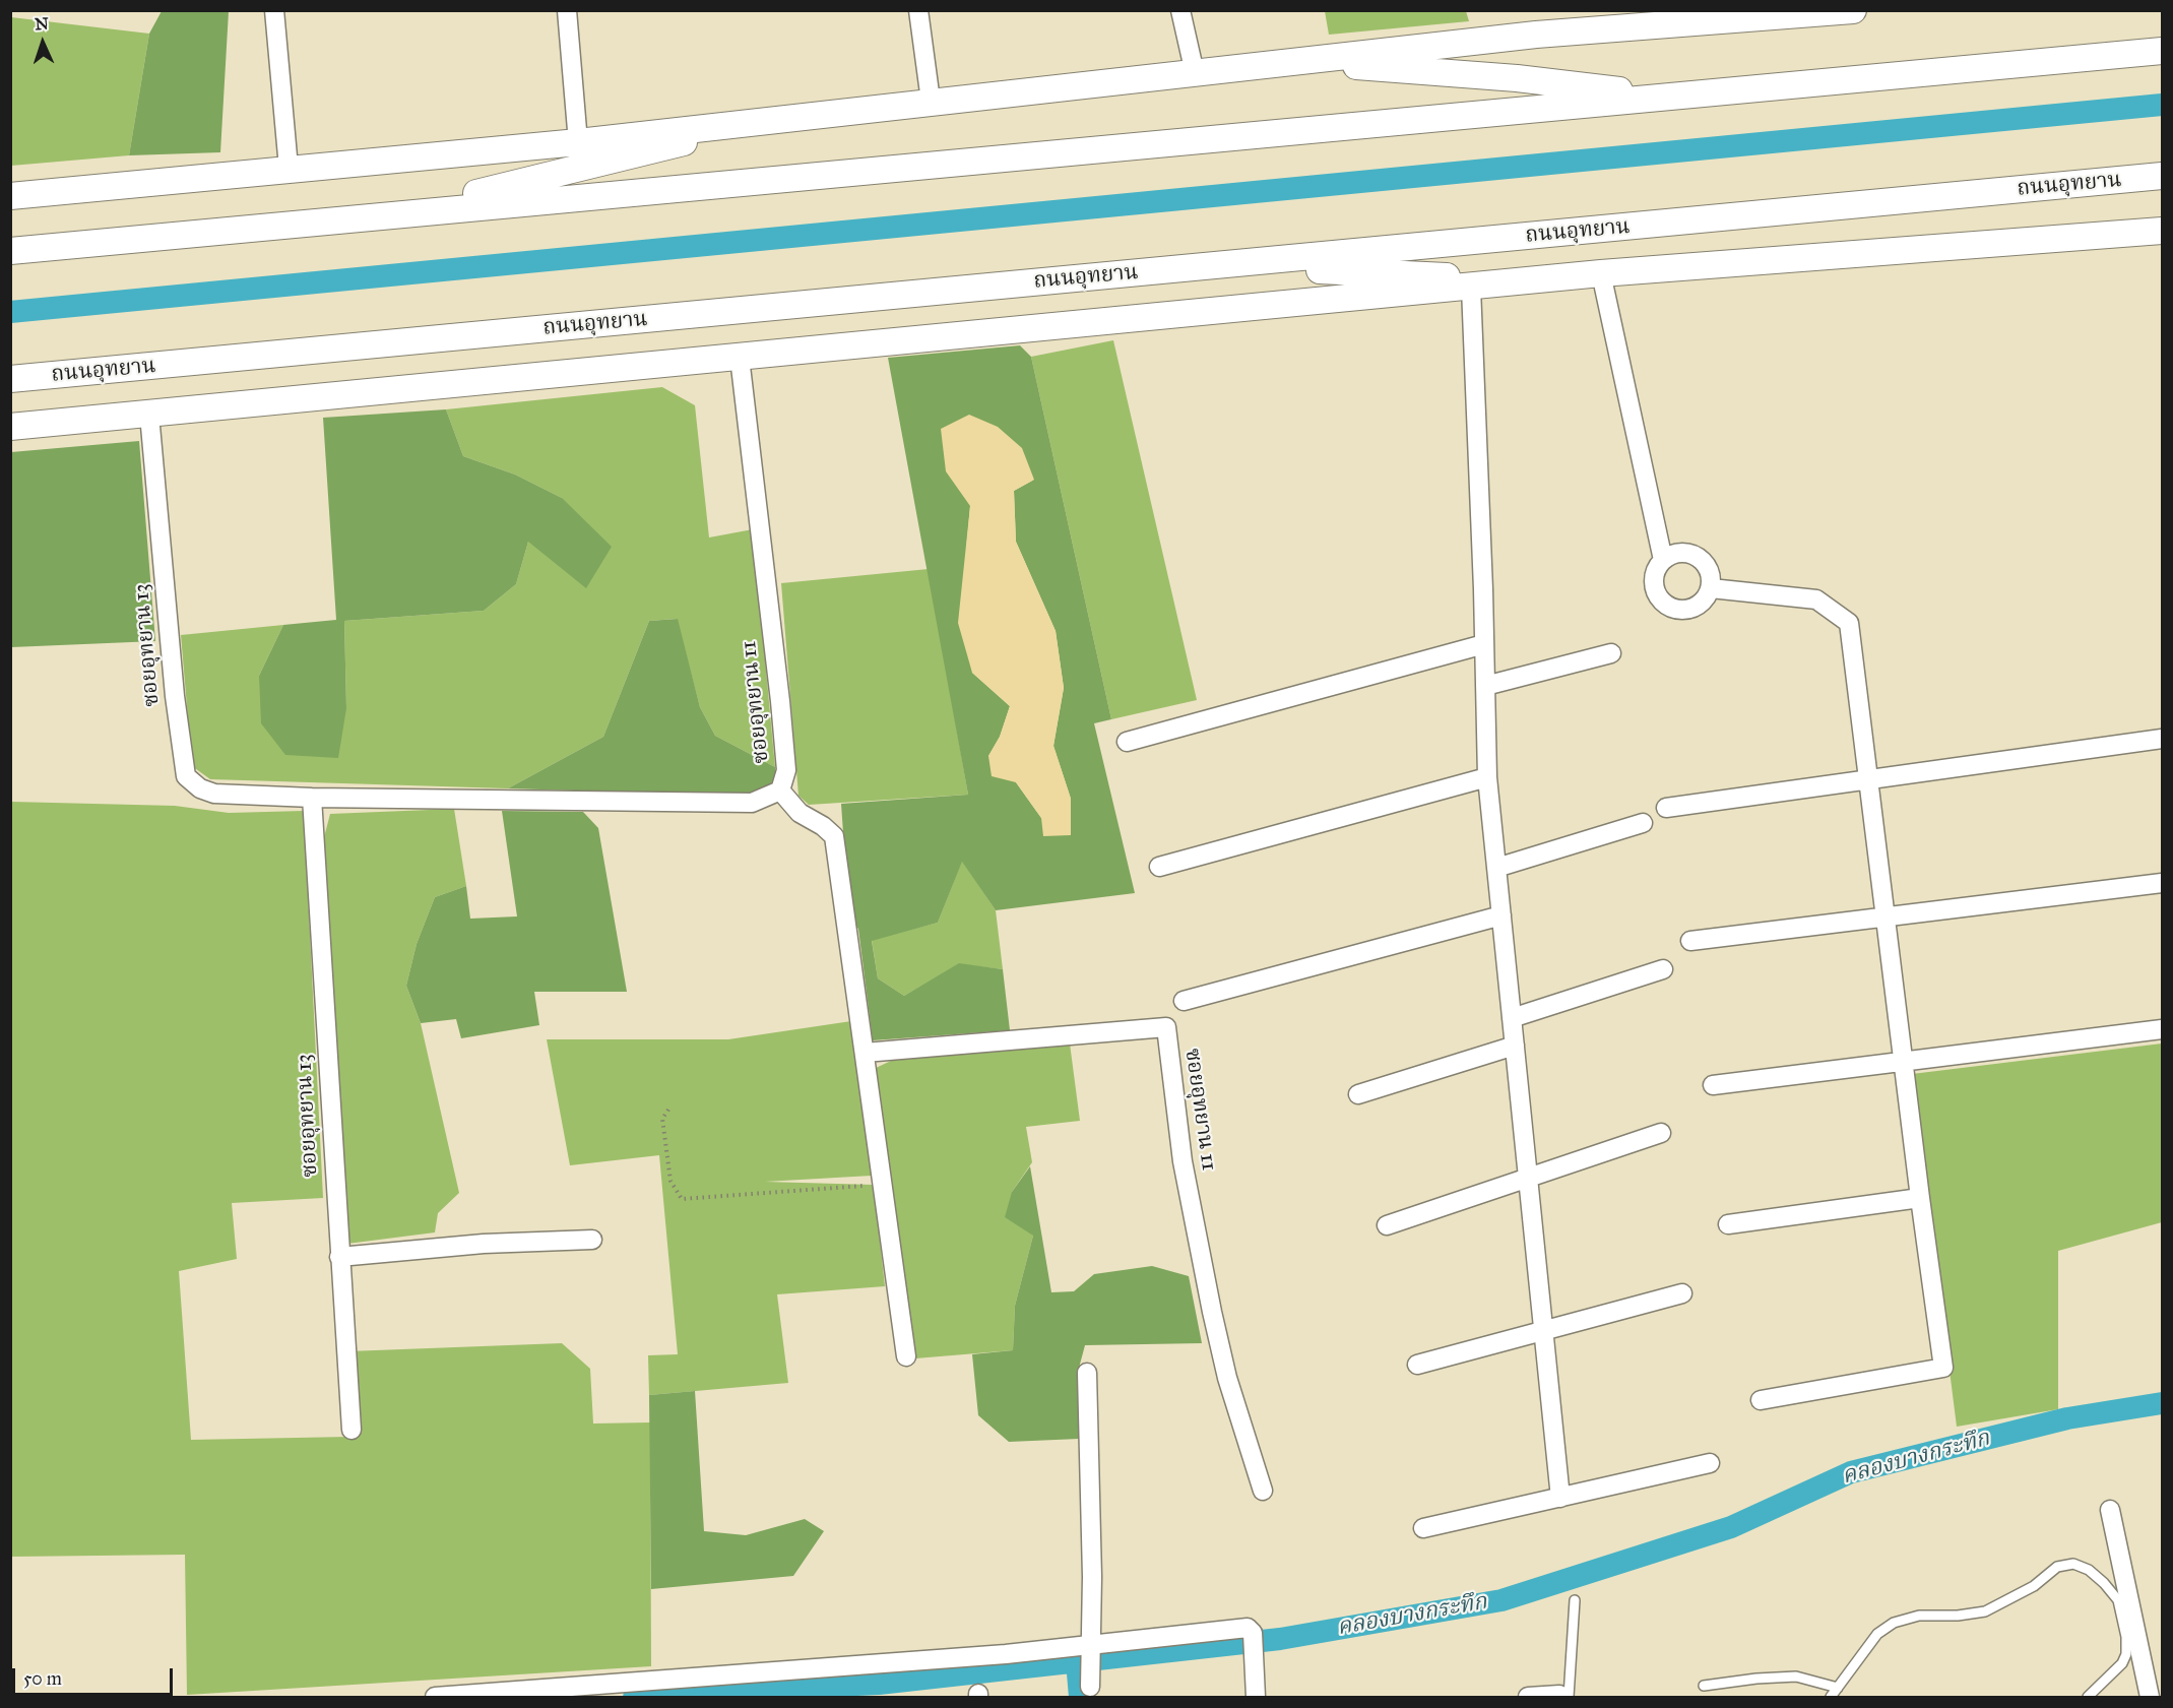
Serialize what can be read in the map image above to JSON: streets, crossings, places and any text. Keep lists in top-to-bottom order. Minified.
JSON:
{"streets":{"main road":["ถนนอุทยาน"],"street":["ซอยอุทยาน 13","ซอยอุทยาน 11"]},"crossings":[["ถนนอุทยาน","ซอยอุทยาน 13"],["ถนนอุทยาน","ซอยอุทยาน 11"],["ซอยอุทยาน 13","ซอยอุทยาน 11"]],"water":["คลองบางกระทึก"],"scale_bar":"50 m","north":"top"}
